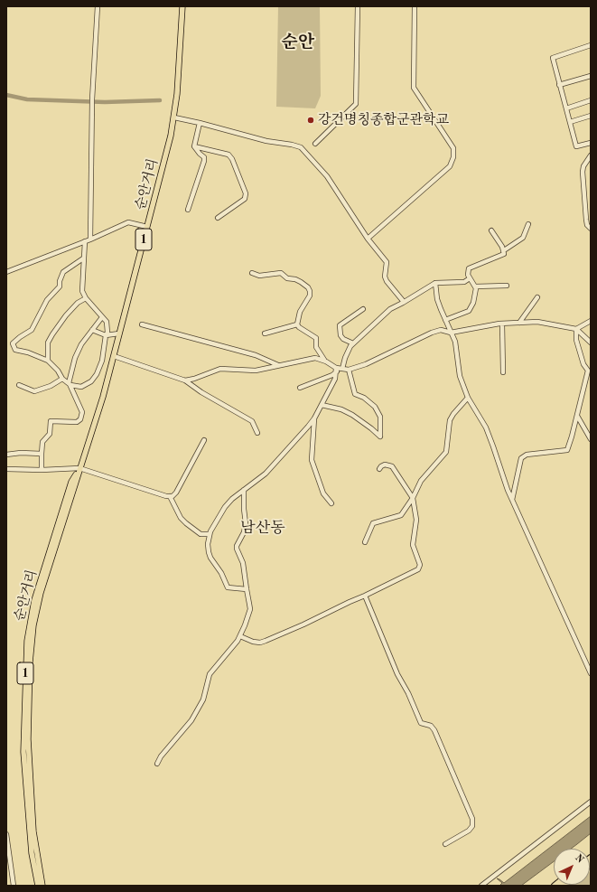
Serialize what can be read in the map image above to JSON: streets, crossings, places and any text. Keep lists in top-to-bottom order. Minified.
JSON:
{"streets":{"main road":["순안거리","1"]},"districts":["순안","남산동"],"places":["강건명칭종합군관학교"],"north":"top right"}
